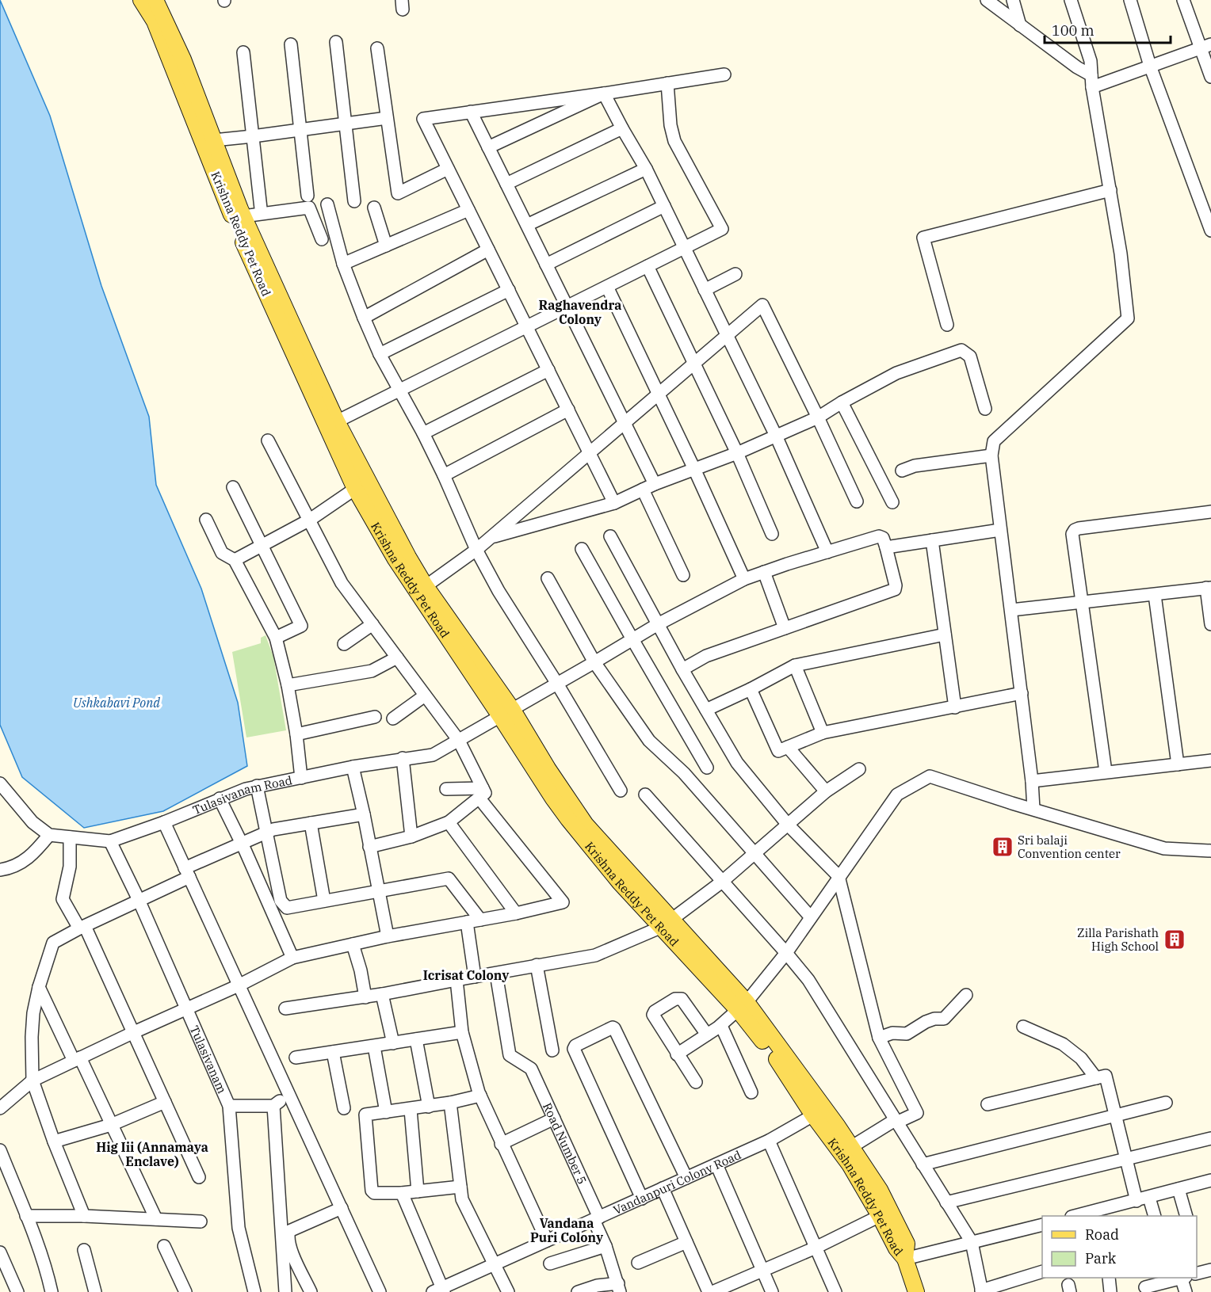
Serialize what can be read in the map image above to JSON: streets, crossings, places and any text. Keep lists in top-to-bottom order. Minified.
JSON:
{"streets":{"main road":["Krishna Reddy Pet Road"],"street":["Tulasivanam Road","Tulasivanam","Road Number 5","Vandanpuri Colony Road"]},"crossings":[["Krishna Reddy Pet Road","Tulasivanam Road"],["Krishna Reddy Pet Road","Vandanpuri Colony Road"],["Tulasivanam Road","Tulasivanam"],["Road Number 5","Vandanpuri Colony Road"]],"districts":["Raghavendra Colony","Icrisat Colony","Hig Iii (Annamaya Enclave)","Vandana Puri Colony"],"water":["Ushkabavi Pond"],"places":{"building":["Sri balaji Convention center","Zilla Parishath High School"]},"legend":["Road","Park"],"scale_bar":"100 m"}
